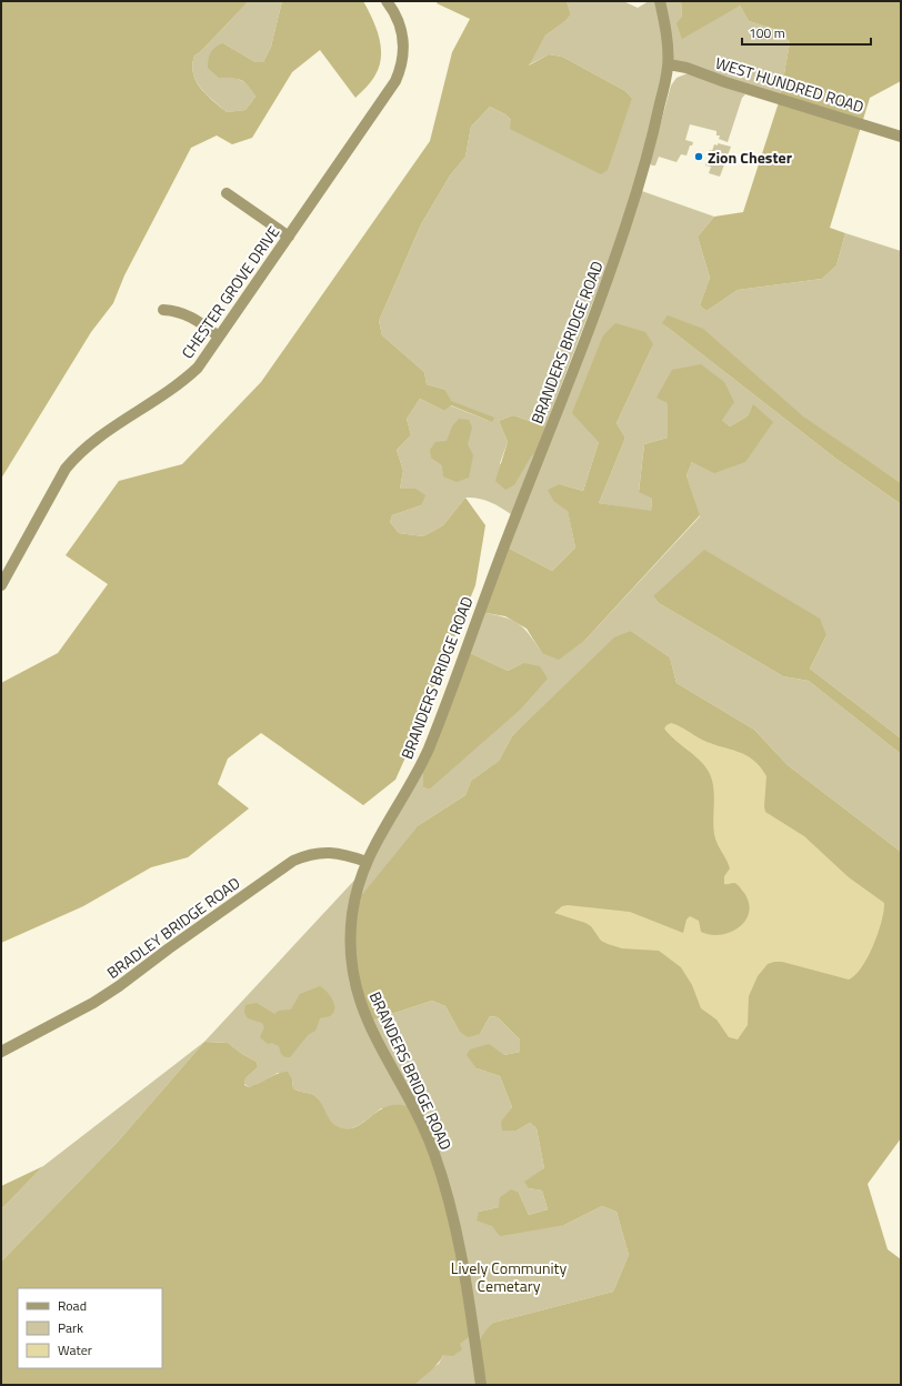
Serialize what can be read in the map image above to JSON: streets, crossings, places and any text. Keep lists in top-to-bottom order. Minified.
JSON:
{"streets":{"street":["WEST HUNDRED ROAD","CHESTER GROVE DRIVE","BRANDERS BRIDGE ROAD","BRADLEY BRIDGE ROAD"]},"crossings":[["WEST HUNDRED ROAD","BRANDERS BRIDGE ROAD"],["BRANDERS BRIDGE ROAD","BRADLEY BRIDGE ROAD"]],"parks":["Lively Community Cemetary"],"places":["Zion Chester"],"legend":["Road","Park","Water"],"scale_bar":"100 m"}
